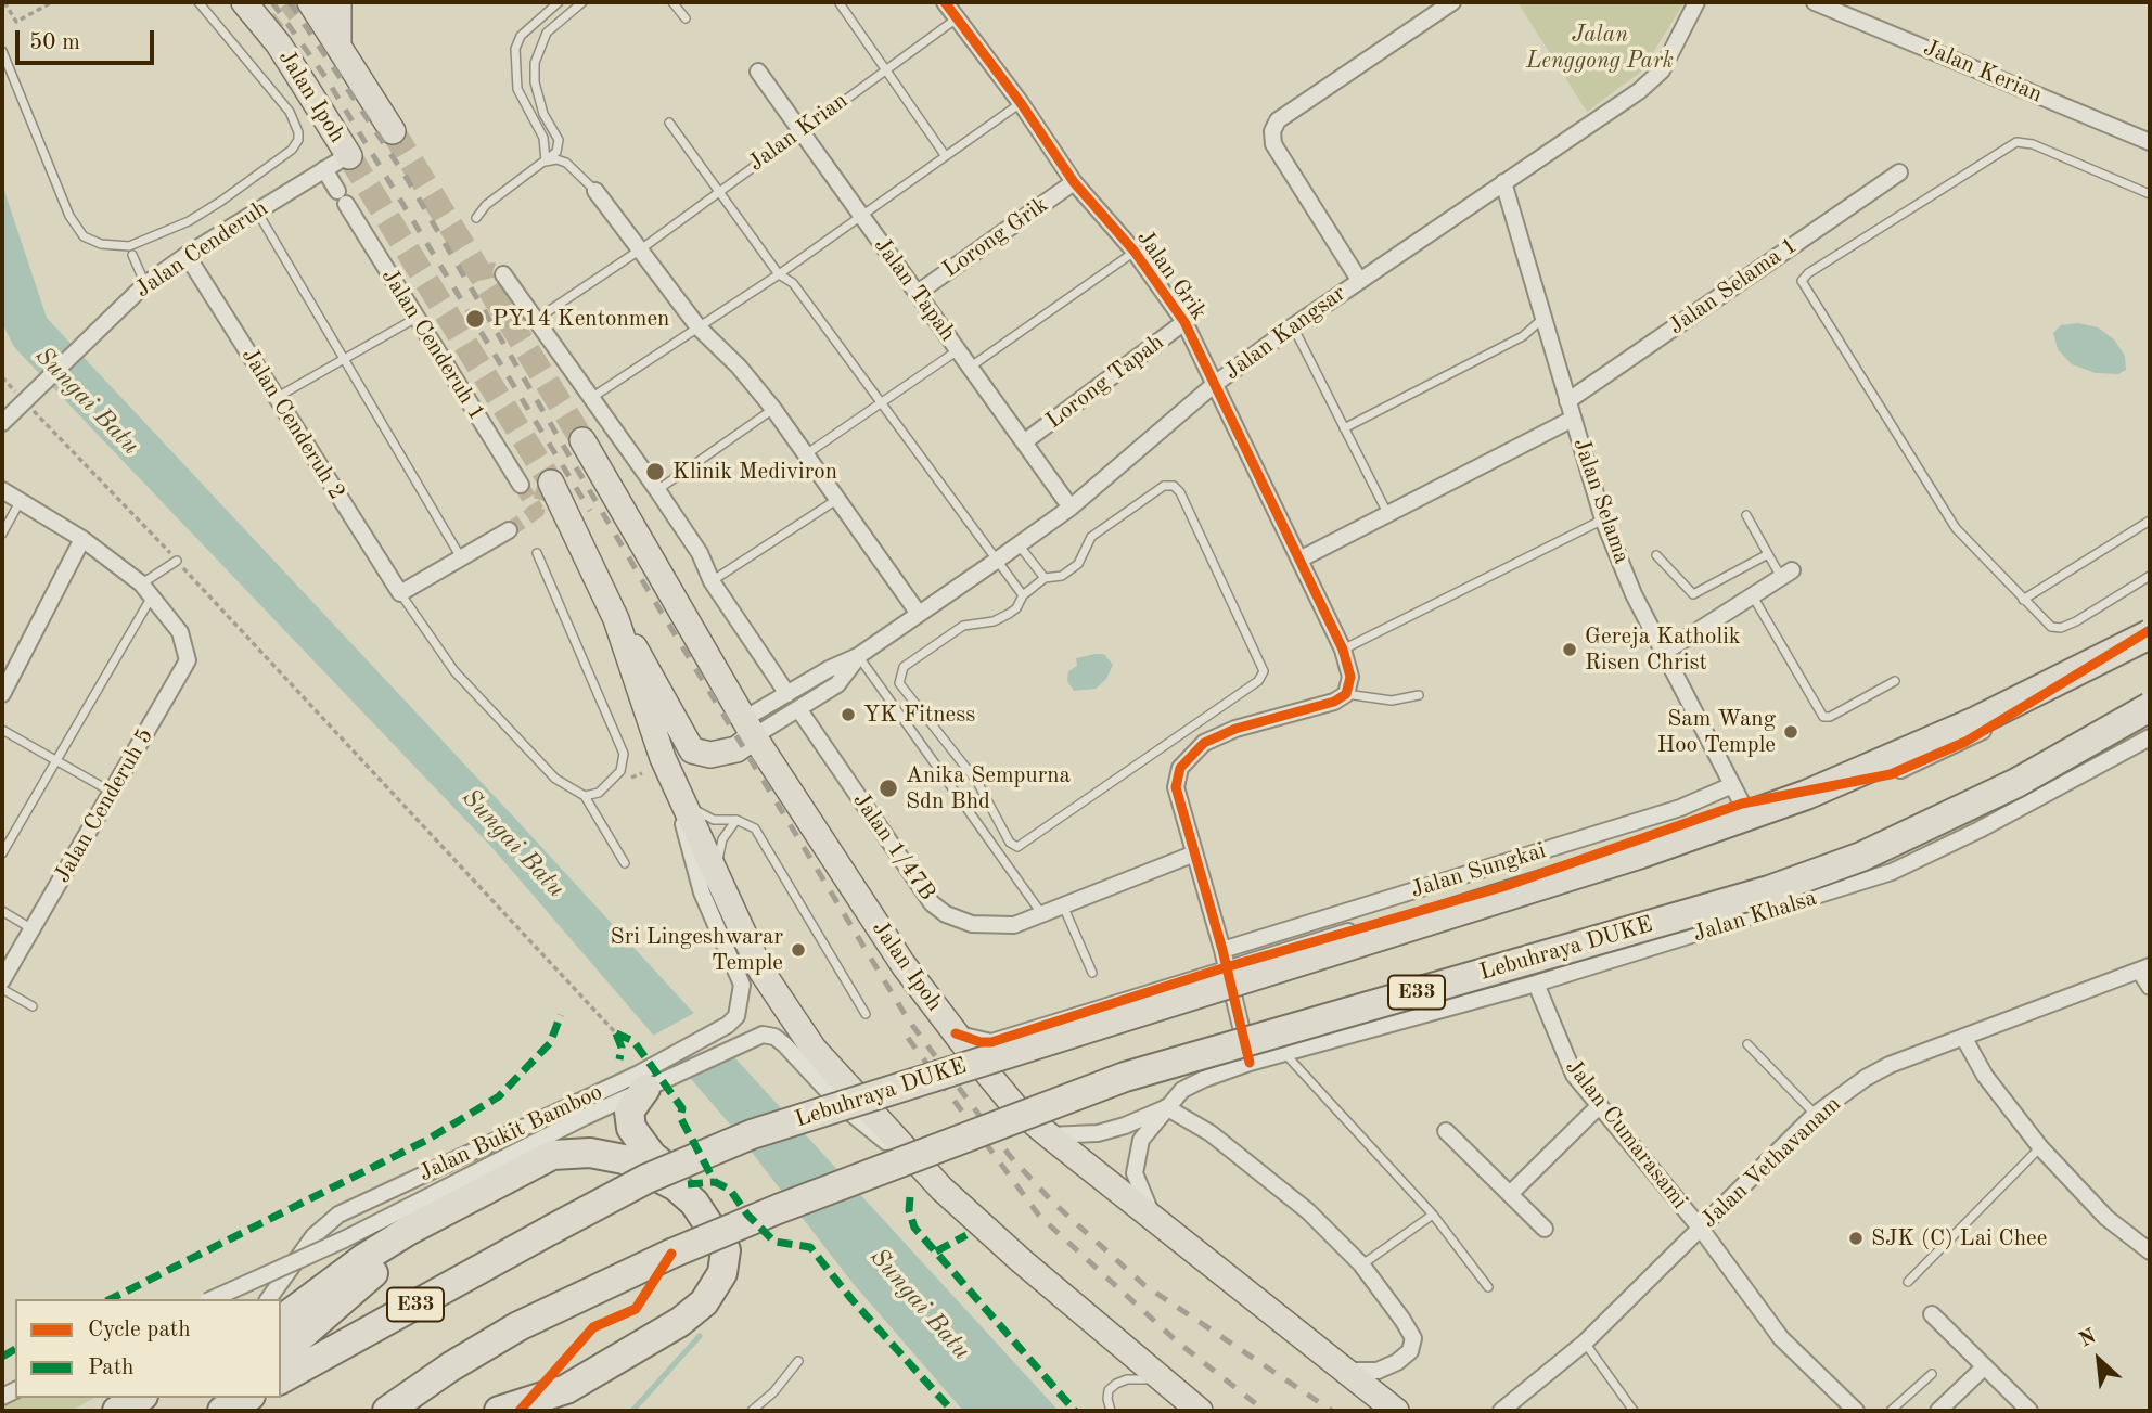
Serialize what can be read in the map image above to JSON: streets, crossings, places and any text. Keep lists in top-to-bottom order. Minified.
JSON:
{"streets":{"highway":["Lebuhraya DUKE","E33"],"main road":["Jalan Ipoh"],"street":["Jalan Kerian","Lorong Grik","Jalan Cenderuh","Jalan Grik","Jalan Selama 1","Jalan Tapah","Jalan Kangsar","Jalan Cenderuh 1","Lorong Tapah","Jalan Cenderuh 2","Jalan Selama","Jalan Cenderuh 5","Jalan 1/47B","Jalan Sungkai","Jalan Khalsa","Jalan Bukit Bamboo","Jalan Cumarasami","Jalan Vethavanam"],"lane":["Jalan Krian"]},"crossings":[["Jalan Ipoh","Jalan Cenderuh"],["Jalan Ipoh","Jalan Kangsar"],["Jalan Ipoh","Jalan Khalsa"],["Jalan Krian","Jalan Grik"],["Jalan Krian","Jalan Tapah"],["Lorong Grik","Jalan Grik"],["Lorong Grik","Jalan Tapah"],["Jalan Cenderuh","Jalan Cenderuh 1"],["Jalan Cenderuh","Jalan Cenderuh 2"],["Jalan Grik","Jalan Kangsar"],["Jalan Grik","Lorong Tapah"],["Jalan Selama 1","Jalan Selama"],["Jalan Tapah","Jalan Kangsar"],["Jalan Tapah","Lorong Tapah"],["Jalan Kangsar","Jalan Selama"],["Jalan Kangsar","Jalan 1/47B"],["Jalan Selama","Jalan Sungkai"],["Jalan Khalsa","Jalan Cumarasami"],["Jalan Cumarasami","Jalan Vethavanam"]],"water":["Sungai Batu"],"parks":["Jalan Lenggong Park"],"places":["PY14 Kentonmen","Klinik Mediviron","Gereja Katholik Risen Christ","YK Fitness","Sam Wang Hoo Temple","Anika Sempurna Sdn Bhd","Sri Lingeshwarar Temple","SJK (C) Lai Chee"],"legend":["Cycle path","Path"],"scale_bar":"50 m","north":"top left"}
